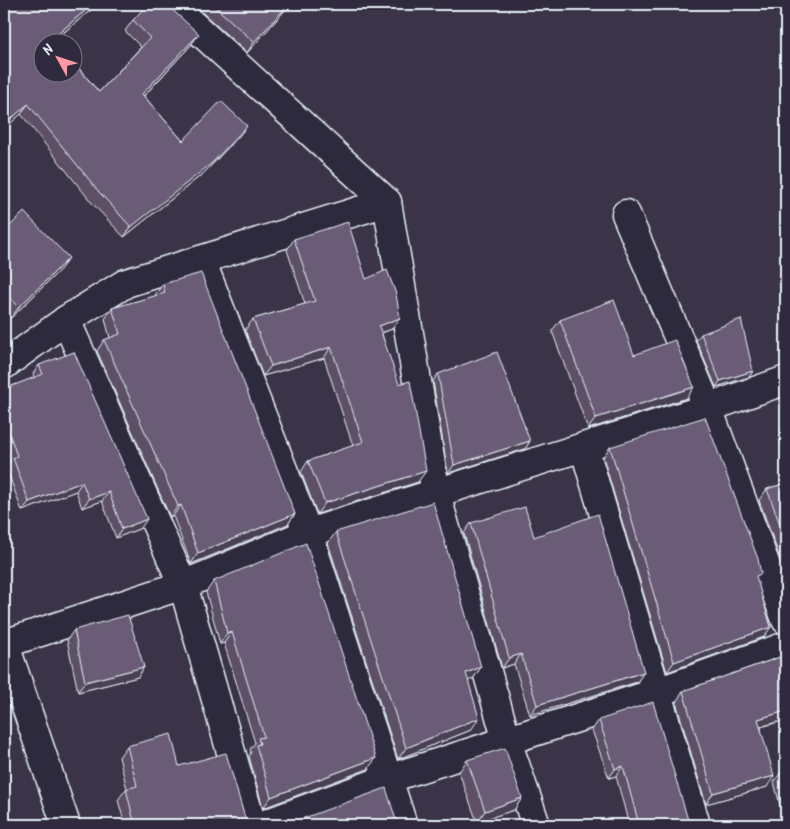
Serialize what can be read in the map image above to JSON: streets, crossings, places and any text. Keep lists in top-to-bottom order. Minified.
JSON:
{"north":"top left"}
